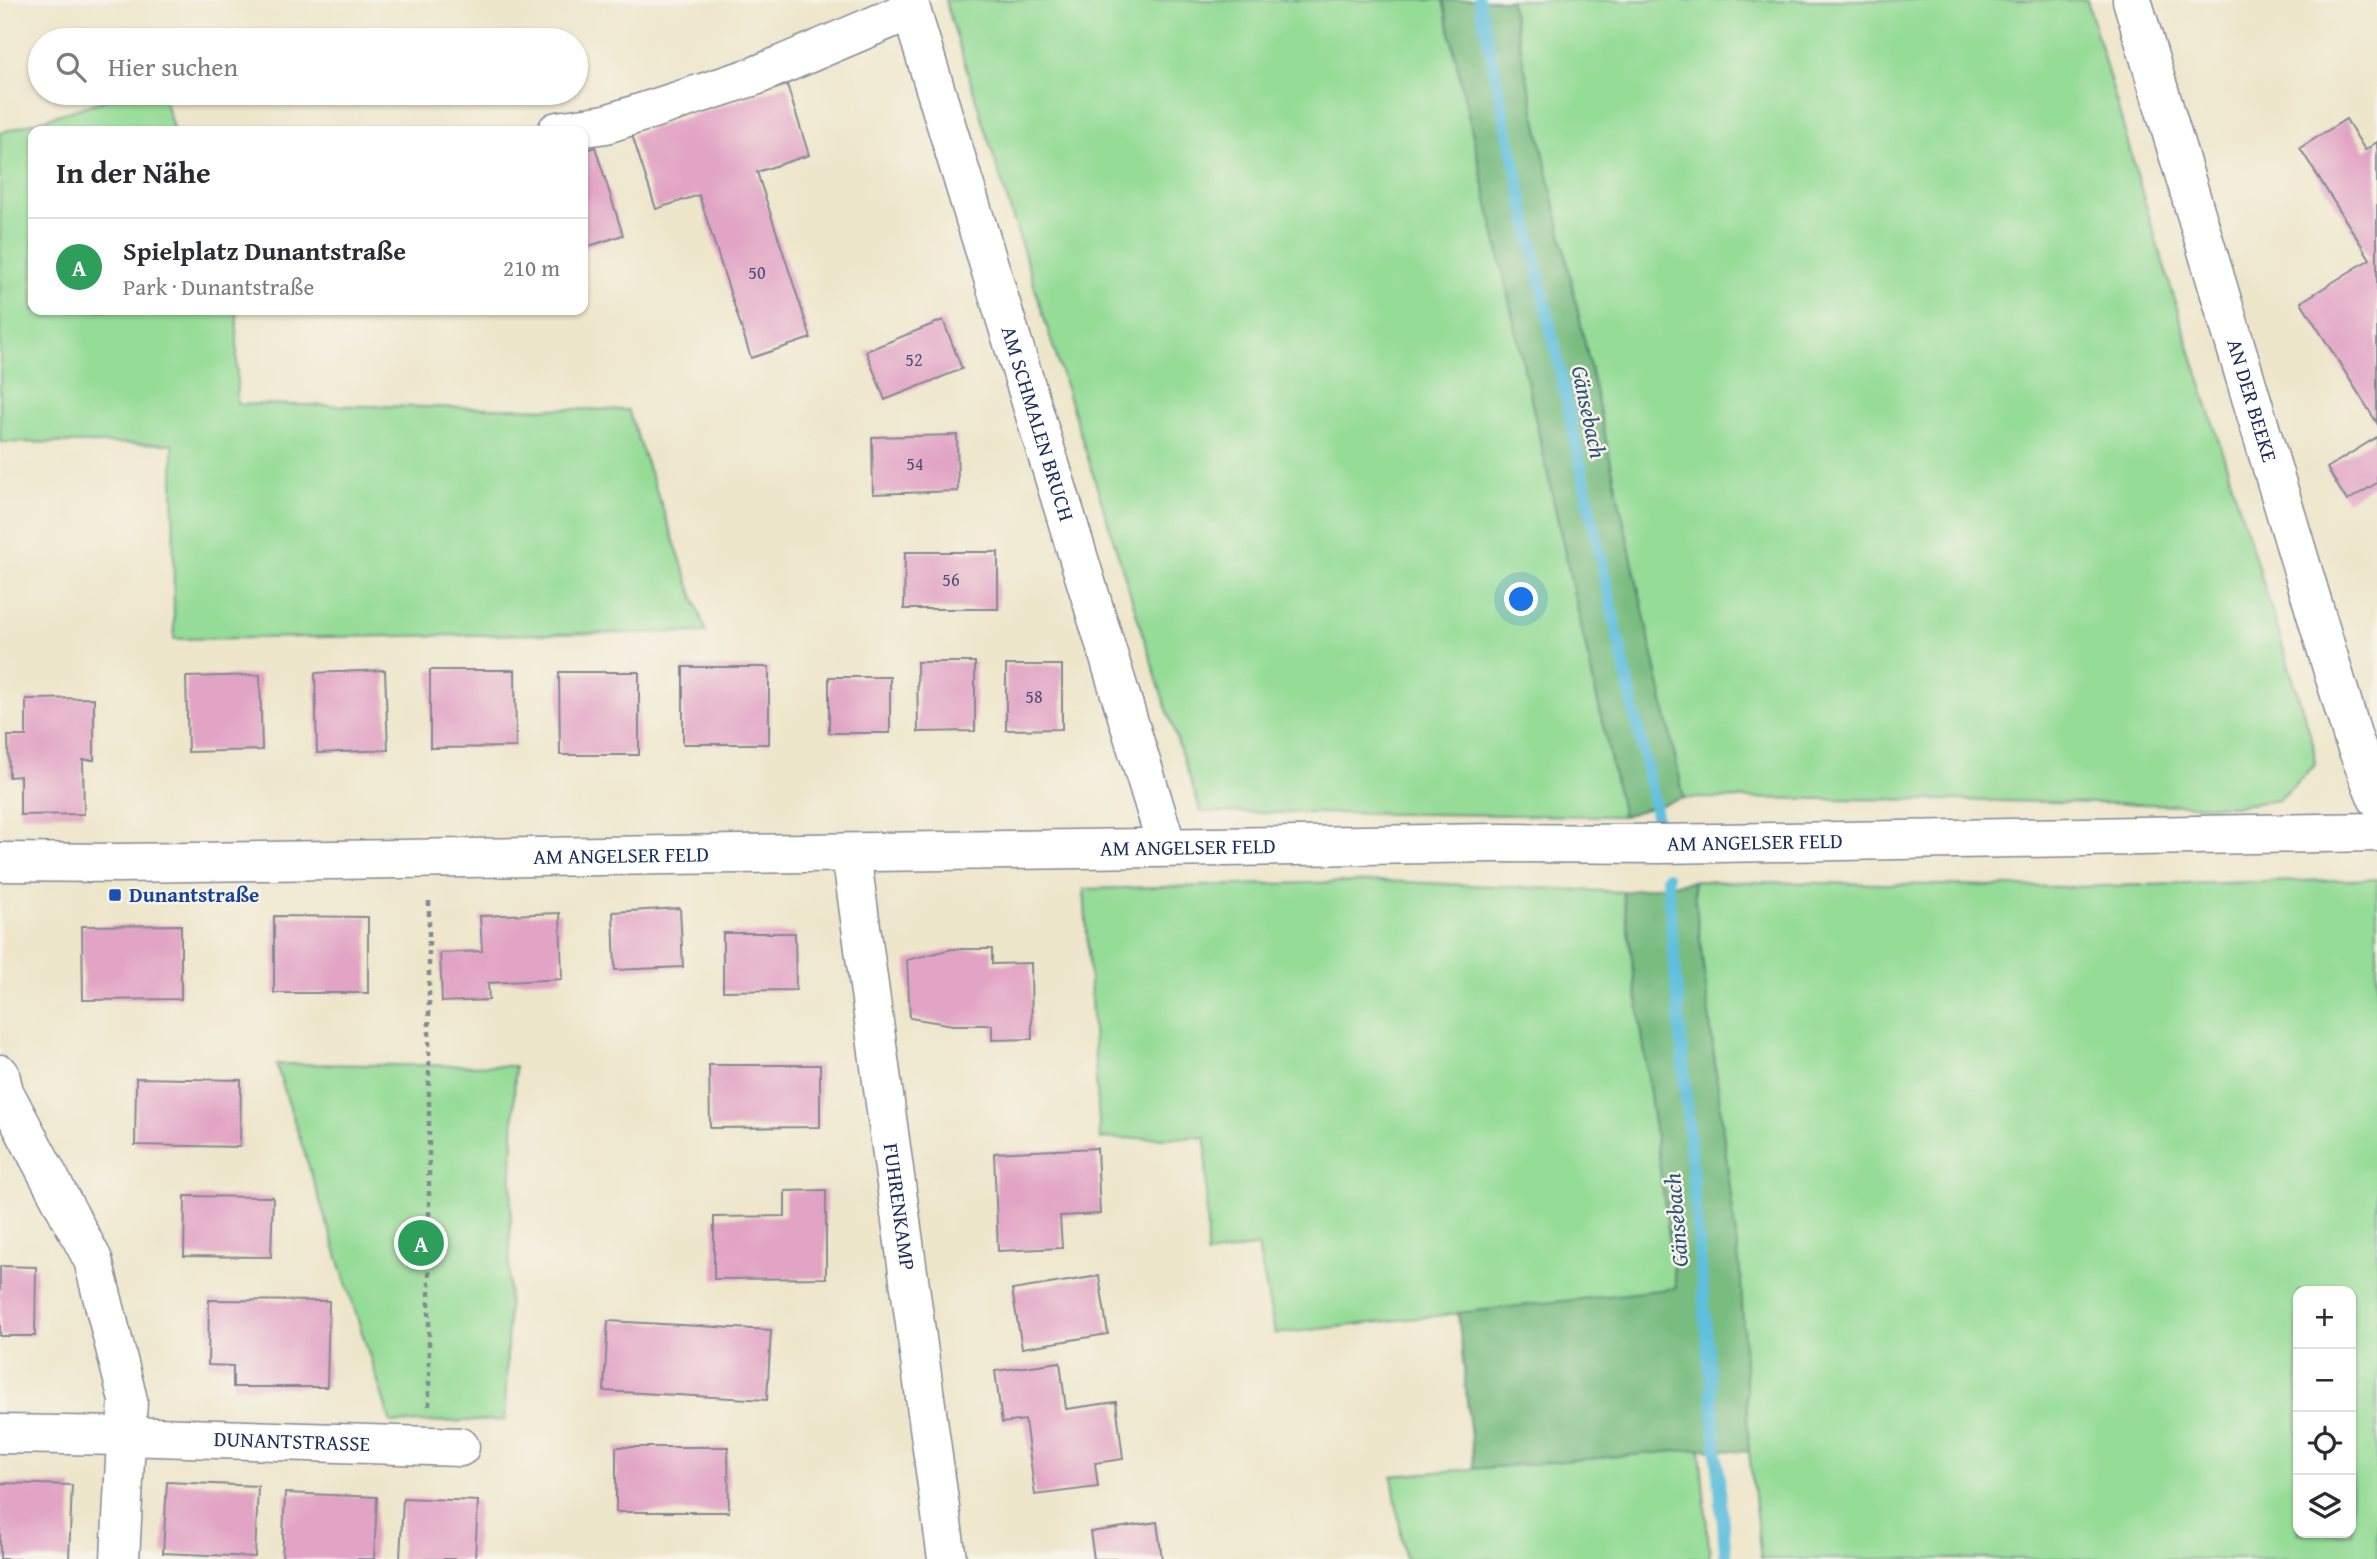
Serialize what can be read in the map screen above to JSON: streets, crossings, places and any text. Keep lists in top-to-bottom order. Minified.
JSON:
{"streets":{"street":["AN DER BEEKE","AM SCHMALEN BRUCH","AM ANGELSER FELD","FUHRENKAMP","DUNANTSTRASSE"]},"crossings":[["AM SCHMALEN BRUCH","AM ANGELSER FELD"],["AM ANGELSER FELD","FUHRENKAMP"]],"water":["Gänsebach"],"places":{"transit":["Dunantstraße"]},"house_numbers":["50","52","54","56","58"],"page":{"search":"Hier suchen","heading":"In der Nähe","list":[{"mark":"A","name":"Spielplatz Dunantstraße","note":"Park · Dunantstraße","value":"210 m"}],"pins":"A","map_buttons":["+","−"]}}
